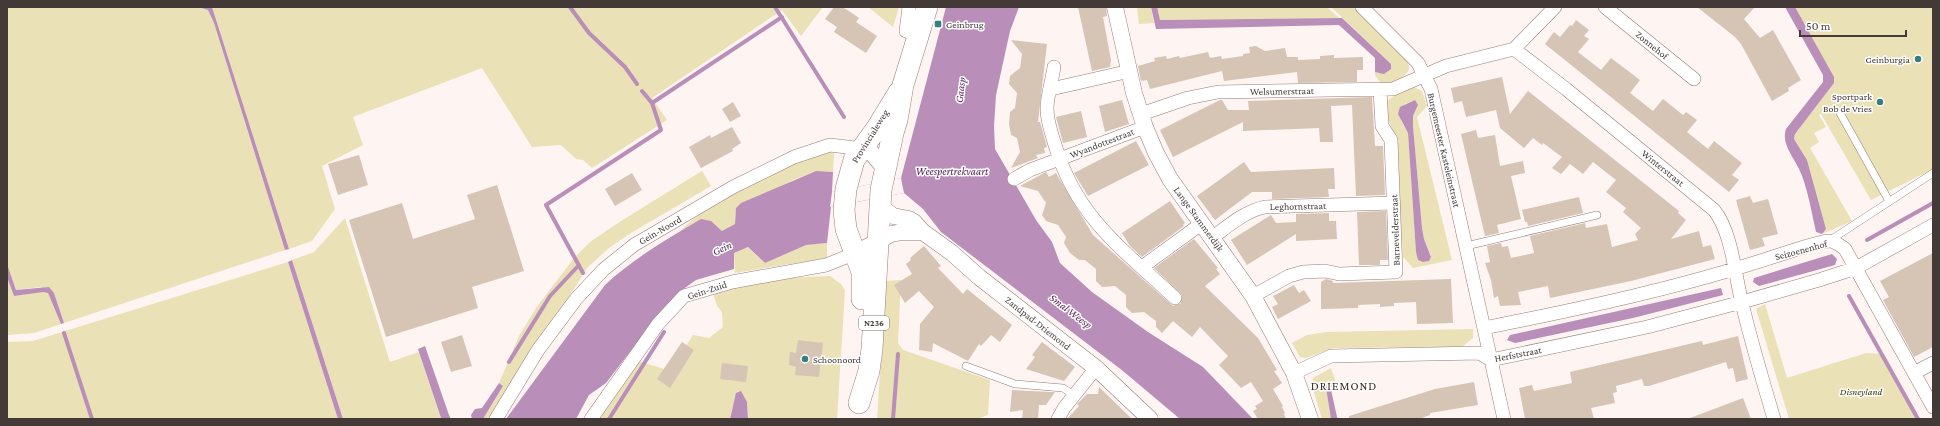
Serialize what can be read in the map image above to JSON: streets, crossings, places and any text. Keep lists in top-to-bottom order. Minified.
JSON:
{"streets":{"main road":["Provincialeweg","N236"],"street":["Zonnehof","Welsumerstraat","Wyandottestraat","Burgemeester Kasteleinstraat","Winterstraat","Leghornstraat","Lange Stammerdijk","Gein-Noord","Barnevelderstraat","Seizoenenhof","Gein-Zuid","Zandpad-Driemond","Herfststraat"]},"crossings":[["Welsumerstraat","Wyandottestraat"],["Welsumerstraat","Burgemeester Kasteleinstraat"],["Welsumerstraat","Lange Stammerdijk"],["Welsumerstraat","Barnevelderstraat"],["Provincialeweg","Gein-Noord"],["Provincialeweg","Gein-Zuid"],["Provincialeweg","Zandpad-Driemond"],["Wyandottestraat","Lange Stammerdijk"],["Burgemeester Kasteleinstraat","Herfststraat"],["Winterstraat","Seizoenenhof"],["Winterstraat","Herfststraat"],["Leghornstraat","Lange Stammerdijk"],["Leghornstraat","Barnevelderstraat"],["Lange Stammerdijk","Barnevelderstraat"],["Lange Stammerdijk","Herfststraat"],["Gein-Noord","Zandpad-Driemond"]],"districts":["DRIEMOND"],"water":["Gaasp","Weespertrekvaart","Gein","Smal Weesp"],"parks":["Disneyland"],"places":{"transit":["Geinbrug"],"other":["Geinburgia","Sportpark Bob de Vries","Schoonoord"]},"scale_bar":"50 m"}
